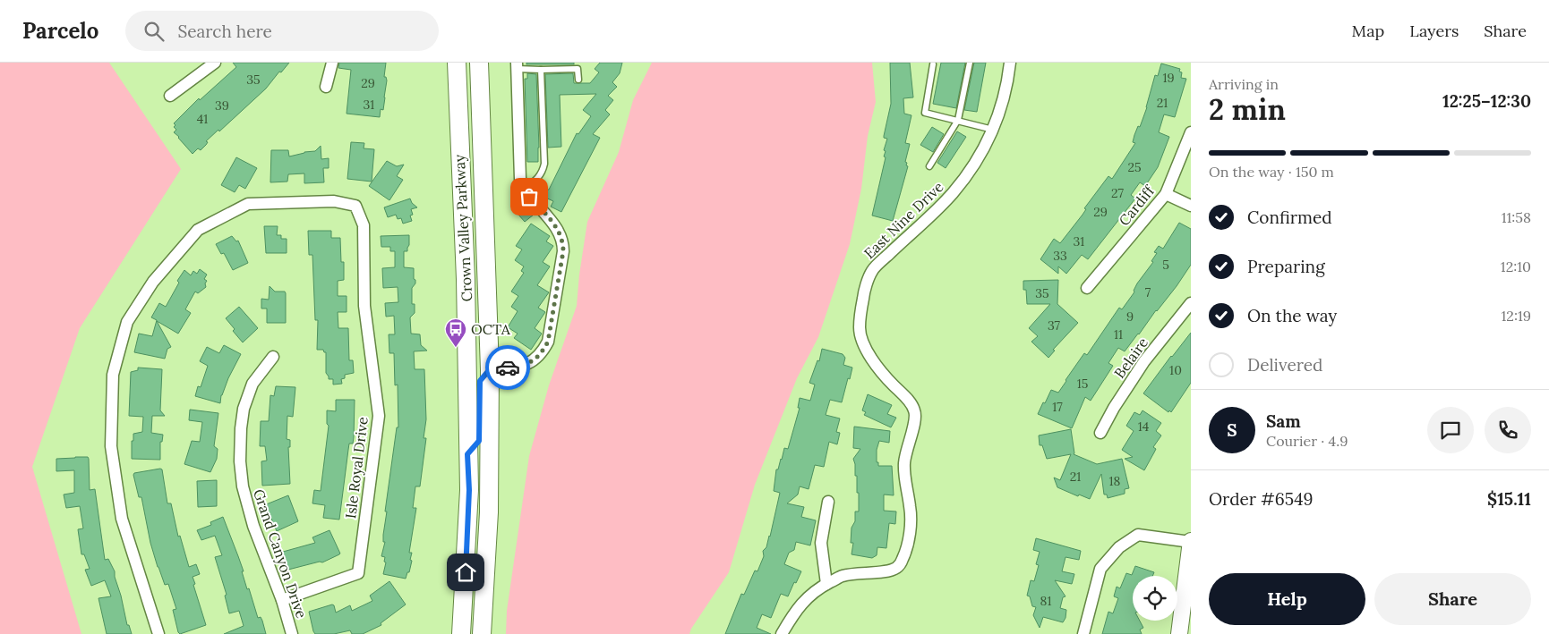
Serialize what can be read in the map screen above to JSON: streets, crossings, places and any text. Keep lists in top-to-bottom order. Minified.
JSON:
{"streets":{"main road":["Crown Valley Parkway"],"street":["Cardiff","East Nine Drive","Belaire","Isle Royal Drive","Grand Canyon Drive"]},"crossings":[["Isle Royal Drive","Grand Canyon Drive"]],"places":{"bus stop":["OCTA"]},"house_numbers":["19","35","29","21","31","39","41","25","27","29","31","33","5","7","35","9","37","11","10","15","17","14","21","18","81"],"page":{"header":"Parcelo","search":"Search here","nav":["Map","Layers","Share"],"heading":["2 min","Arriving in","12:25–12:30"],"panel":["Sam","Courier · 4.9","Order #6549","$15.11"],"bar":"On the way · 150 m","list":[["Confirmed","11:58"],["Preparing","12:10"],["On the way","12:19"],"Delivered"],"round":"S","buttons":["Help","Share"]}}
